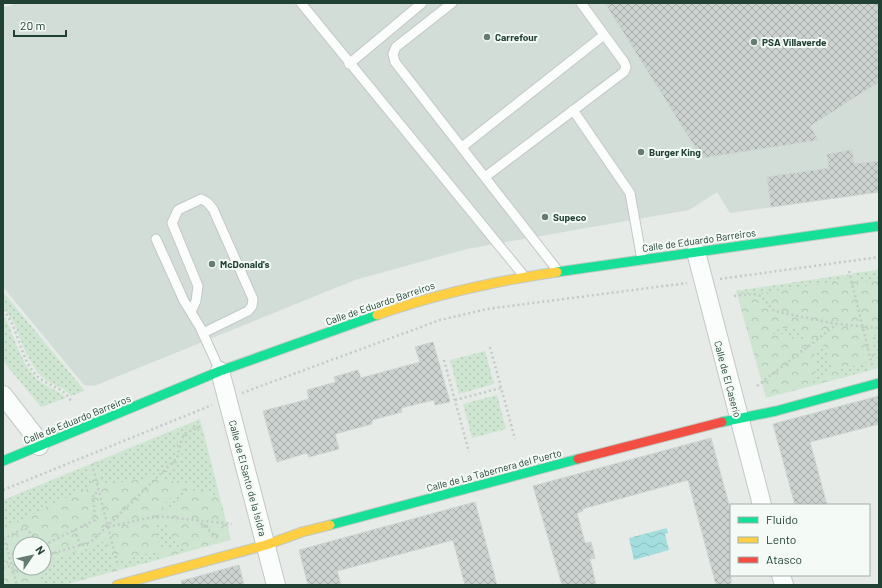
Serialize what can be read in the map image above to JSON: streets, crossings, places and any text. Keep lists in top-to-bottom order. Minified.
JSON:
{"streets":{"street":["Calle de Eduardo Barreiros","Calle de El Caserío","Calle de La Tabernera del Puerto","Calle de El Santo de la Isidra"]},"crossings":[["Calle de Eduardo Barreiros","Calle de El Caserío"],["Calle de Eduardo Barreiros","Calle de El Santo de la Isidra"],["Calle de El Caserío","Calle de La Tabernera del Puerto"],["Calle de La Tabernera del Puerto","Calle de El Santo de la Isidra"]],"places":["Carrefour","PSA Villaverde","Burger King","Supeco","McDonald's"],"legend":["Fluido","Lento","Atasco"],"scale_bar":"20 m","north":"top right"}
